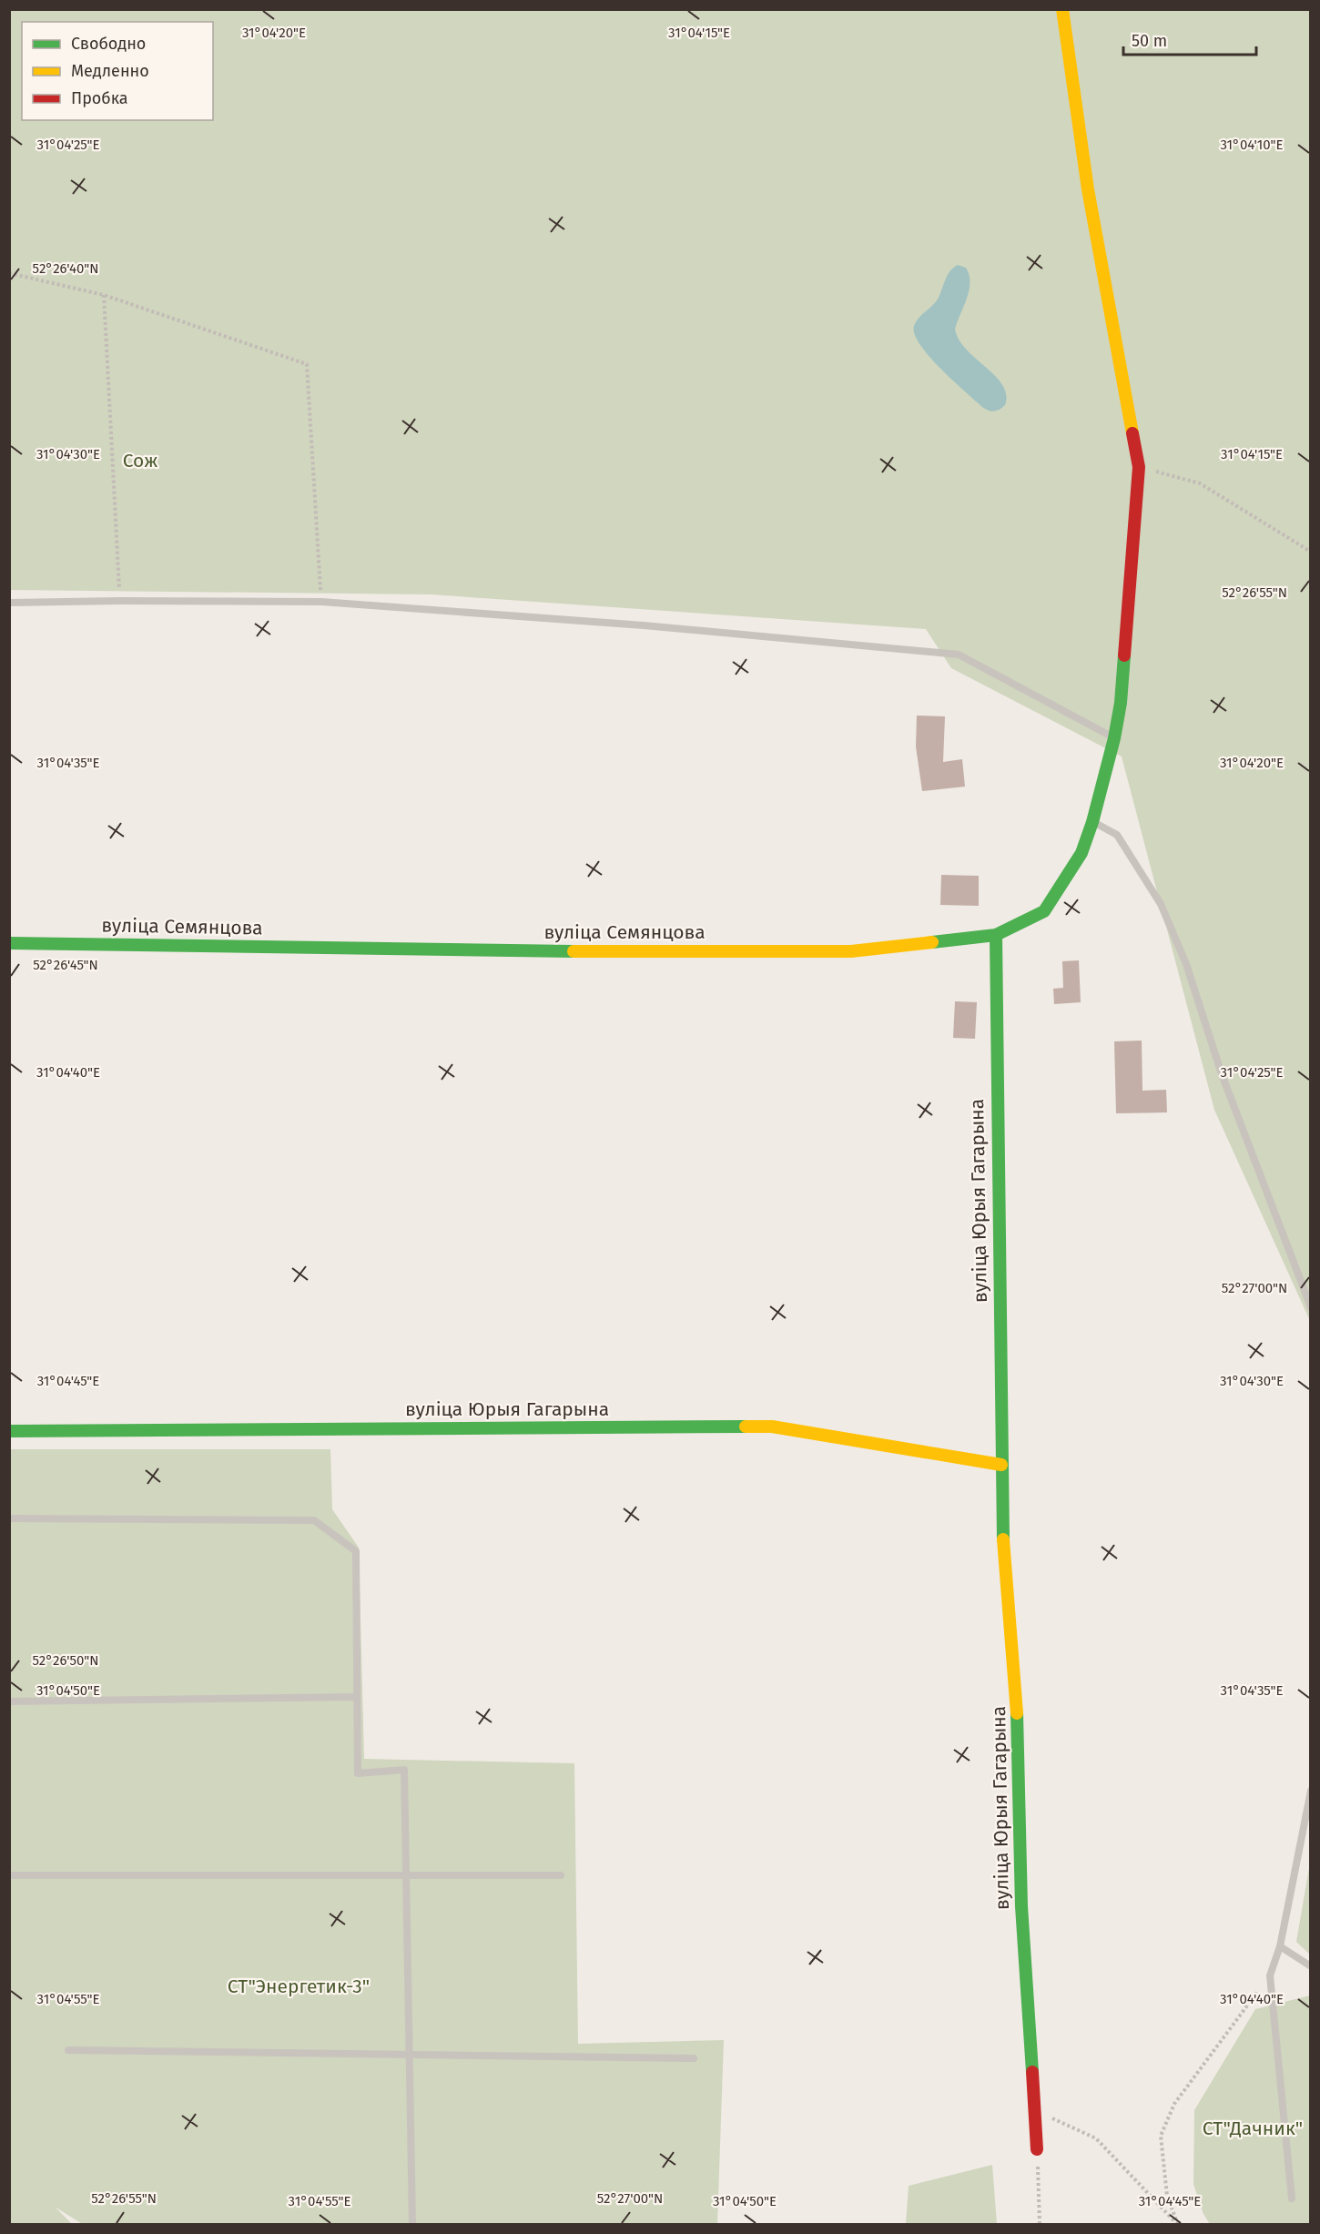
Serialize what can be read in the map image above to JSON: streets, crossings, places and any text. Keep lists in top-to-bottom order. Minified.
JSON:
{"streets":{"street":["вуліца Семянцова","вуліца Юрыя Гагарына"]},"crossings":[["вуліца Семянцова","вуліца Юрыя Гагарына"]],"parks":["Сож","СТ\"Энергетик-3\"","СТ\"Дачник\""],"legend":["Свободно","Медленно","Пробка"],"scale_bar":"50 m","coordinates":["31°04'20\"E","31°04'15\"E","31°04'10\"E","31°04'25\"E","52°26'40\"N","31°04'30\"E","52°26'55\"N","31°04'35\"E","52°26'45\"N","31°04'40\"E","52°27'00\"N","31°04'45\"E","52°26'50\"N","31°04'50\"E","31°04'55\"E"]}
